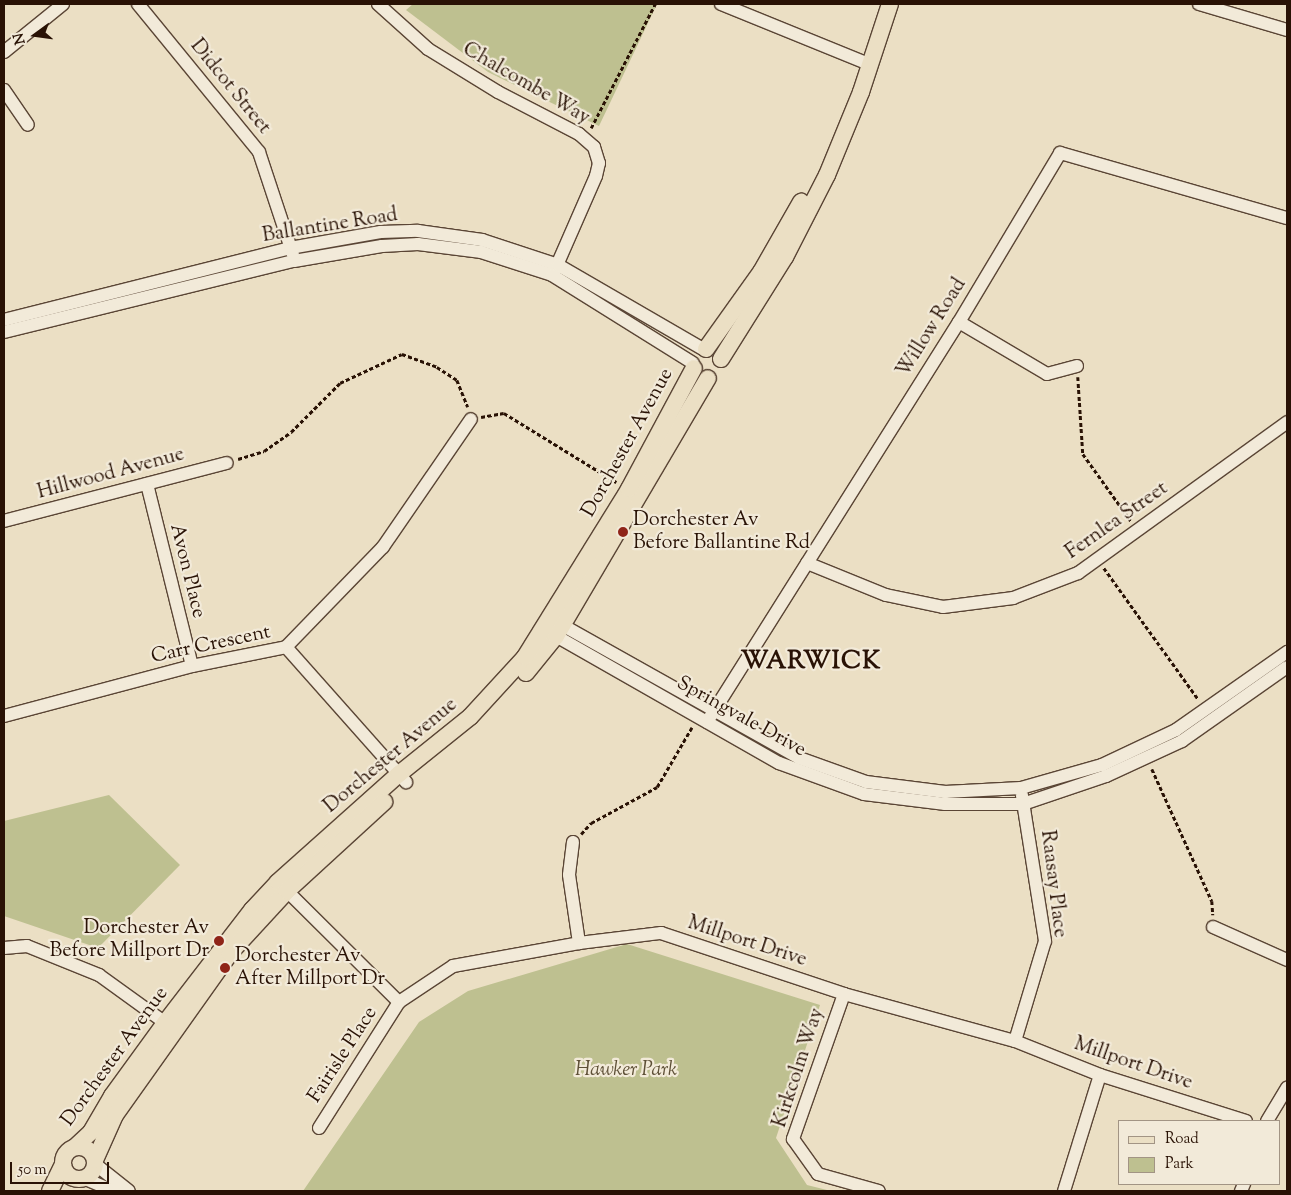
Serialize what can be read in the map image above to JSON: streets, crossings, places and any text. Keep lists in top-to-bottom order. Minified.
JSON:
{"streets":{"main road":["Dorchester Avenue"],"street":["Chalcombe Way","Didcot Street","Ballantine Road","Willow Road","Hillwood Avenue","Fernlea Street","Avon Place","Carr Crescent","Springvale Drive","Raasay Place","Millport Drive","Fairisle Place","Kirkcolm Way"]},"crossings":[["Chalcombe Way","Ballantine Road"],["Didcot Street","Ballantine Road"],["Ballantine Road","Dorchester Avenue"],["Willow Road","Fernlea Street"],["Willow Road","Springvale Drive"],["Dorchester Avenue","Springvale Drive"],["Hillwood Avenue","Avon Place"],["Avon Place","Carr Crescent"],["Springvale Drive","Raasay Place"],["Raasay Place","Millport Drive"],["Millport Drive","Fairisle Place"],["Millport Drive","Kirkcolm Way"]],"districts":["WARWICK"],"parks":["Hawker Park"],"places":["Dorchester Av Before Ballantine Rd","Dorchester Av Before Millport Dr","Dorchester Av After Millport Dr"],"legend":["Road","Park"],"scale_bar":"50 m","north":"left"}
